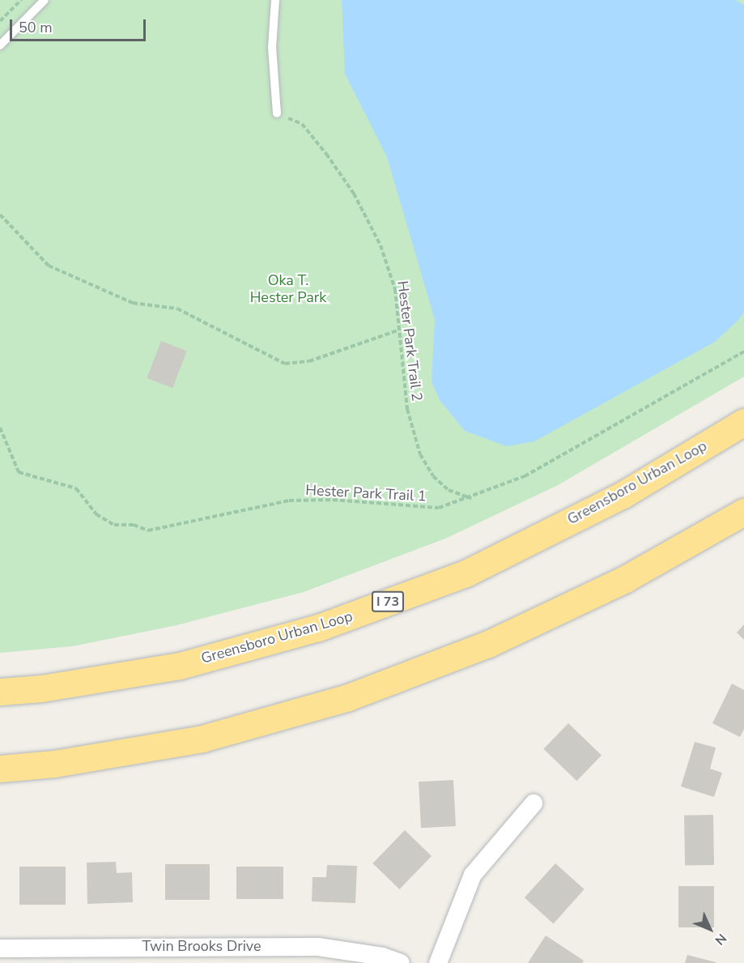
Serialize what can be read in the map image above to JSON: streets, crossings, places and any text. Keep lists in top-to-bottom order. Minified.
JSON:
{"streets":{"highway":["Greensboro Urban Loop","I 73"],"street":["Twin Brooks Drive"],"path":["Hester Park Trail 2","Hester Park Trail 1"]},"crossings":[["Hester Park Trail 2","Hester Park Trail 1"]],"parks":["Oka T. Hester Park"],"scale_bar":"50 m","north":"bottom right"}
